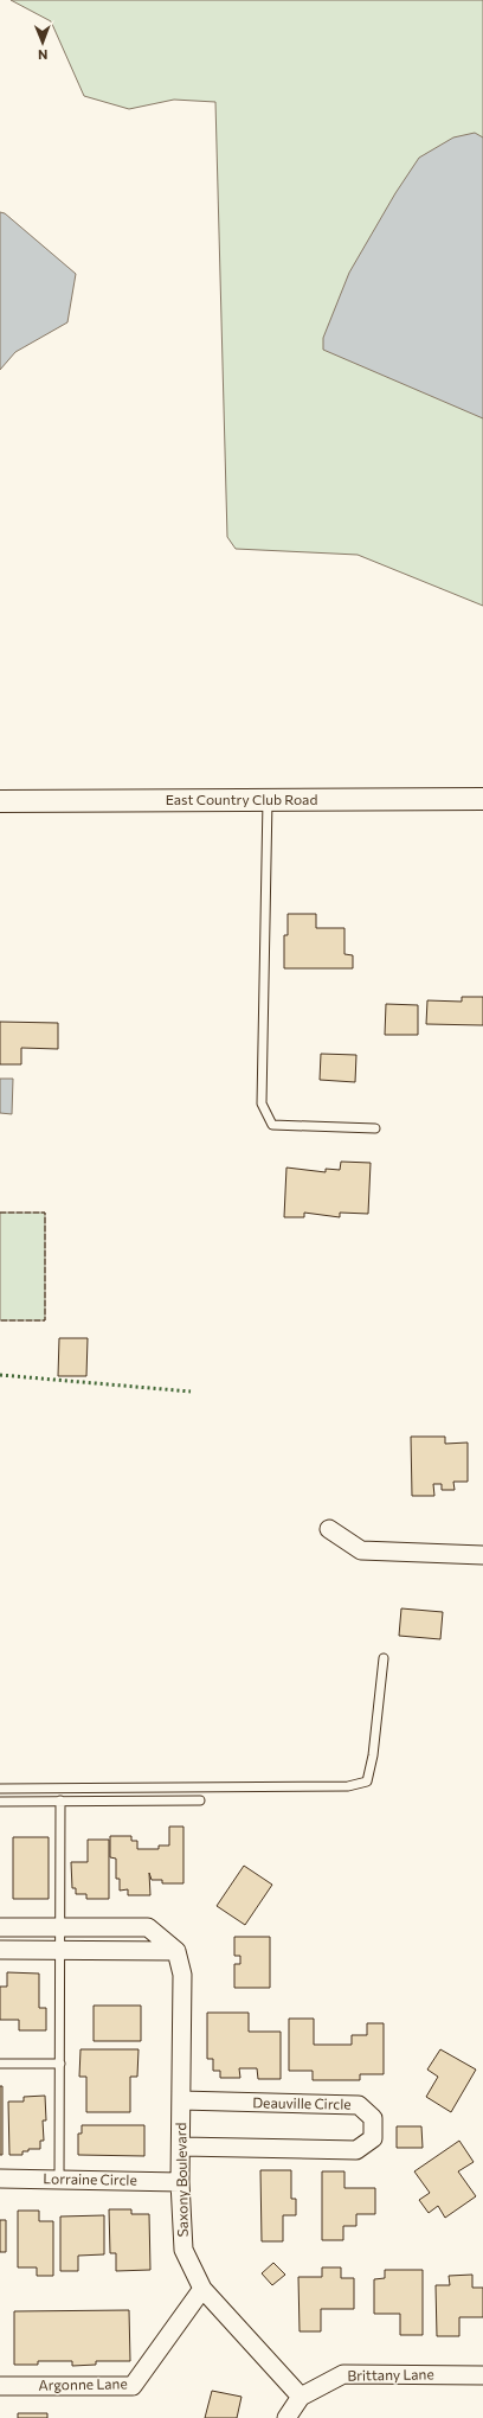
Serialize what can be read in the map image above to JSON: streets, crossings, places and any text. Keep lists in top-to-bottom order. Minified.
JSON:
{"streets":{"street":["East Country Club Road","Deauville Circle","Lorraine Circle","Saxony Boulevard","Brittany Lane","Argonne Lane"]},"crossings":[["Deauville Circle","Saxony Boulevard"],["Lorraine Circle","Saxony Boulevard"],["Saxony Boulevard","Brittany Lane"],["Saxony Boulevard","Argonne Lane"]],"north":"bottom"}
